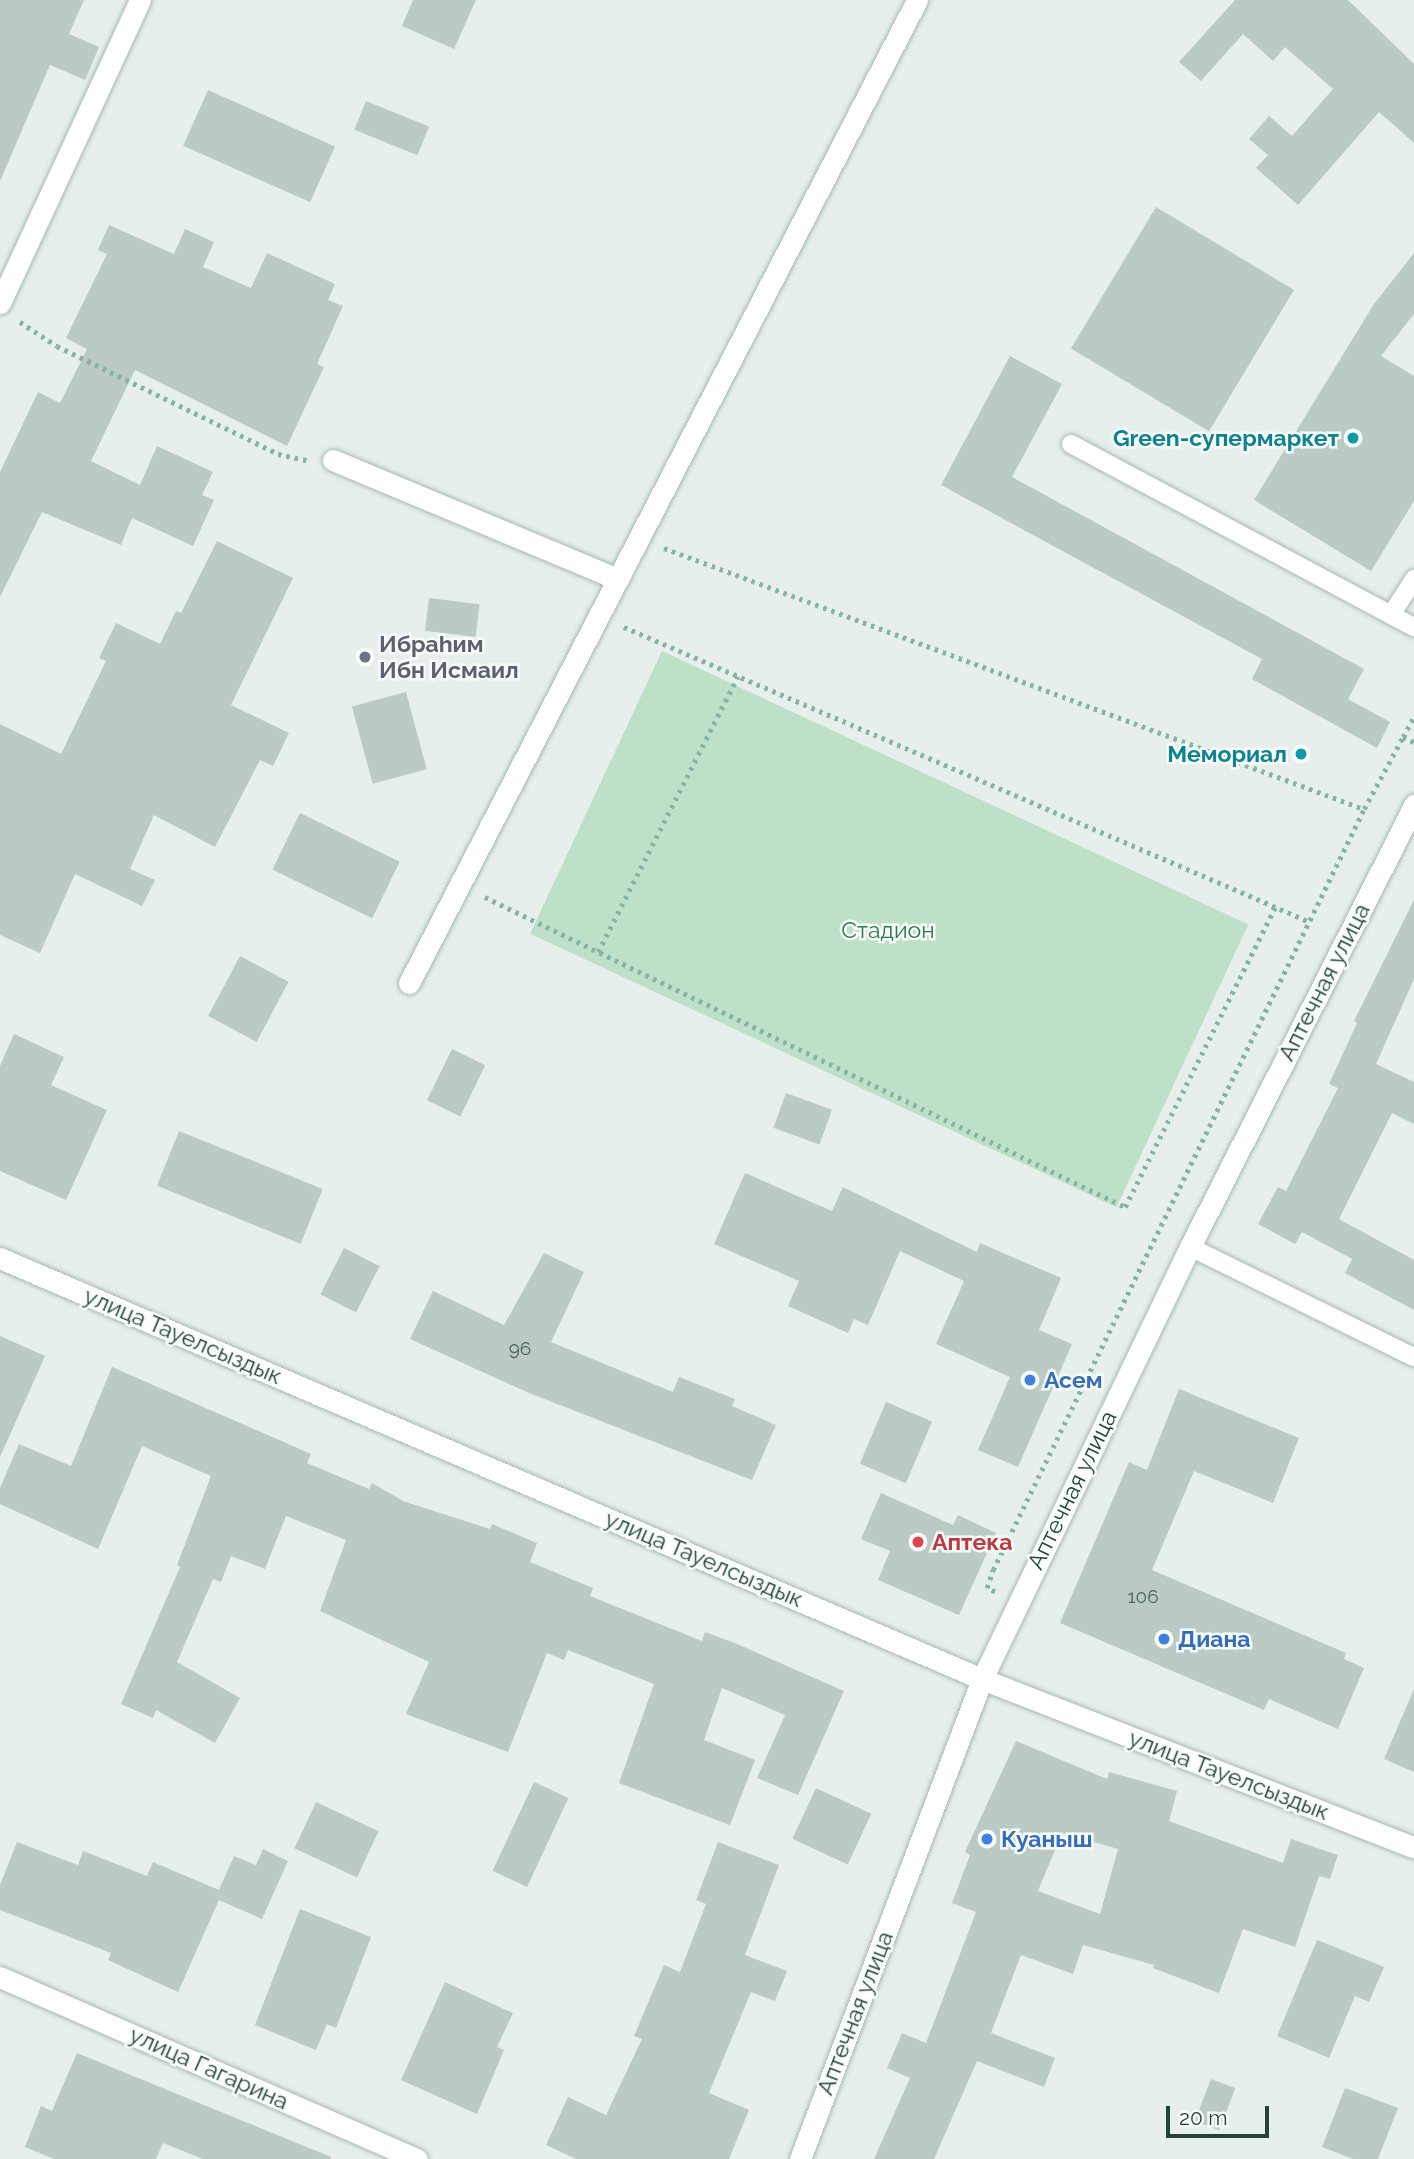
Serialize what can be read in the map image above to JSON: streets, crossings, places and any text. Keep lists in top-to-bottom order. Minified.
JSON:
{"streets":{"street":["Аптечная улица","улица Тауелсыздык","улица Гагарина"]},"crossings":[["Аптечная улица","улица Тауелсыздык"]],"parks":["Стадион"],"places":["Green-супермаркет","Ибраһим Ибн Исмаил","Мемориал","Асем","Аптека","Диана","Куаныш"],"house_numbers":["96","106"],"scale_bar":"20 m"}
